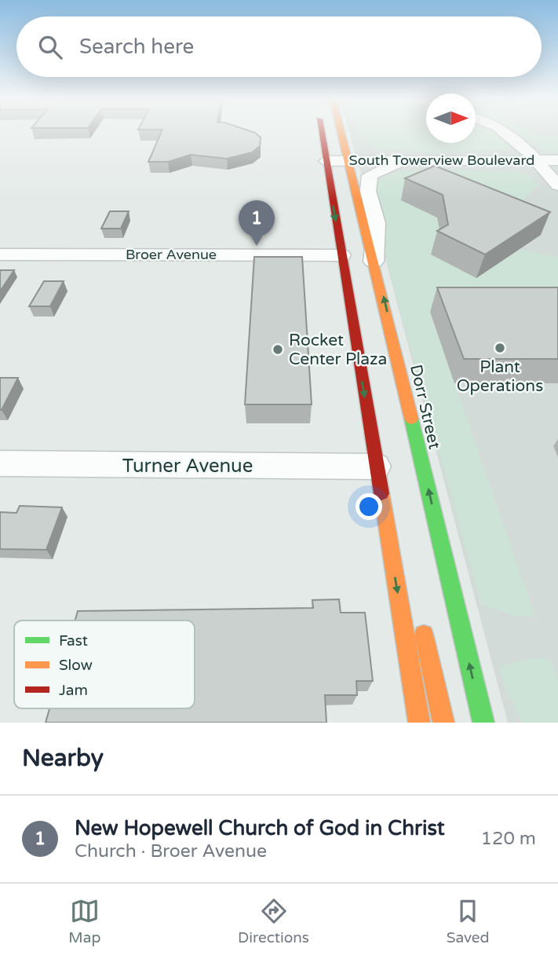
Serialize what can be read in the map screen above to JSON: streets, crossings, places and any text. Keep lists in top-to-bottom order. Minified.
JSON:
{"streets":{"main road":["Dorr Street"],"street":["South Towerview Boulevard","Broer Avenue","Turner Avenue"]},"crossings":[["South Towerview Boulevard","Dorr Street"]],"places":["Plant Operations","Rocket Center Plaza"],"legend":["Fast","Slow","Jam"],"north":"right","page":{"search":"Search here","pins":"1","heading":"Nearby","list":[{"mark":"1","name":"New Hopewell Church of God in Christ","note":"Church · Broer Avenue","value":"120 m"}],"nav":["Map","Directions","Saved"]}}
